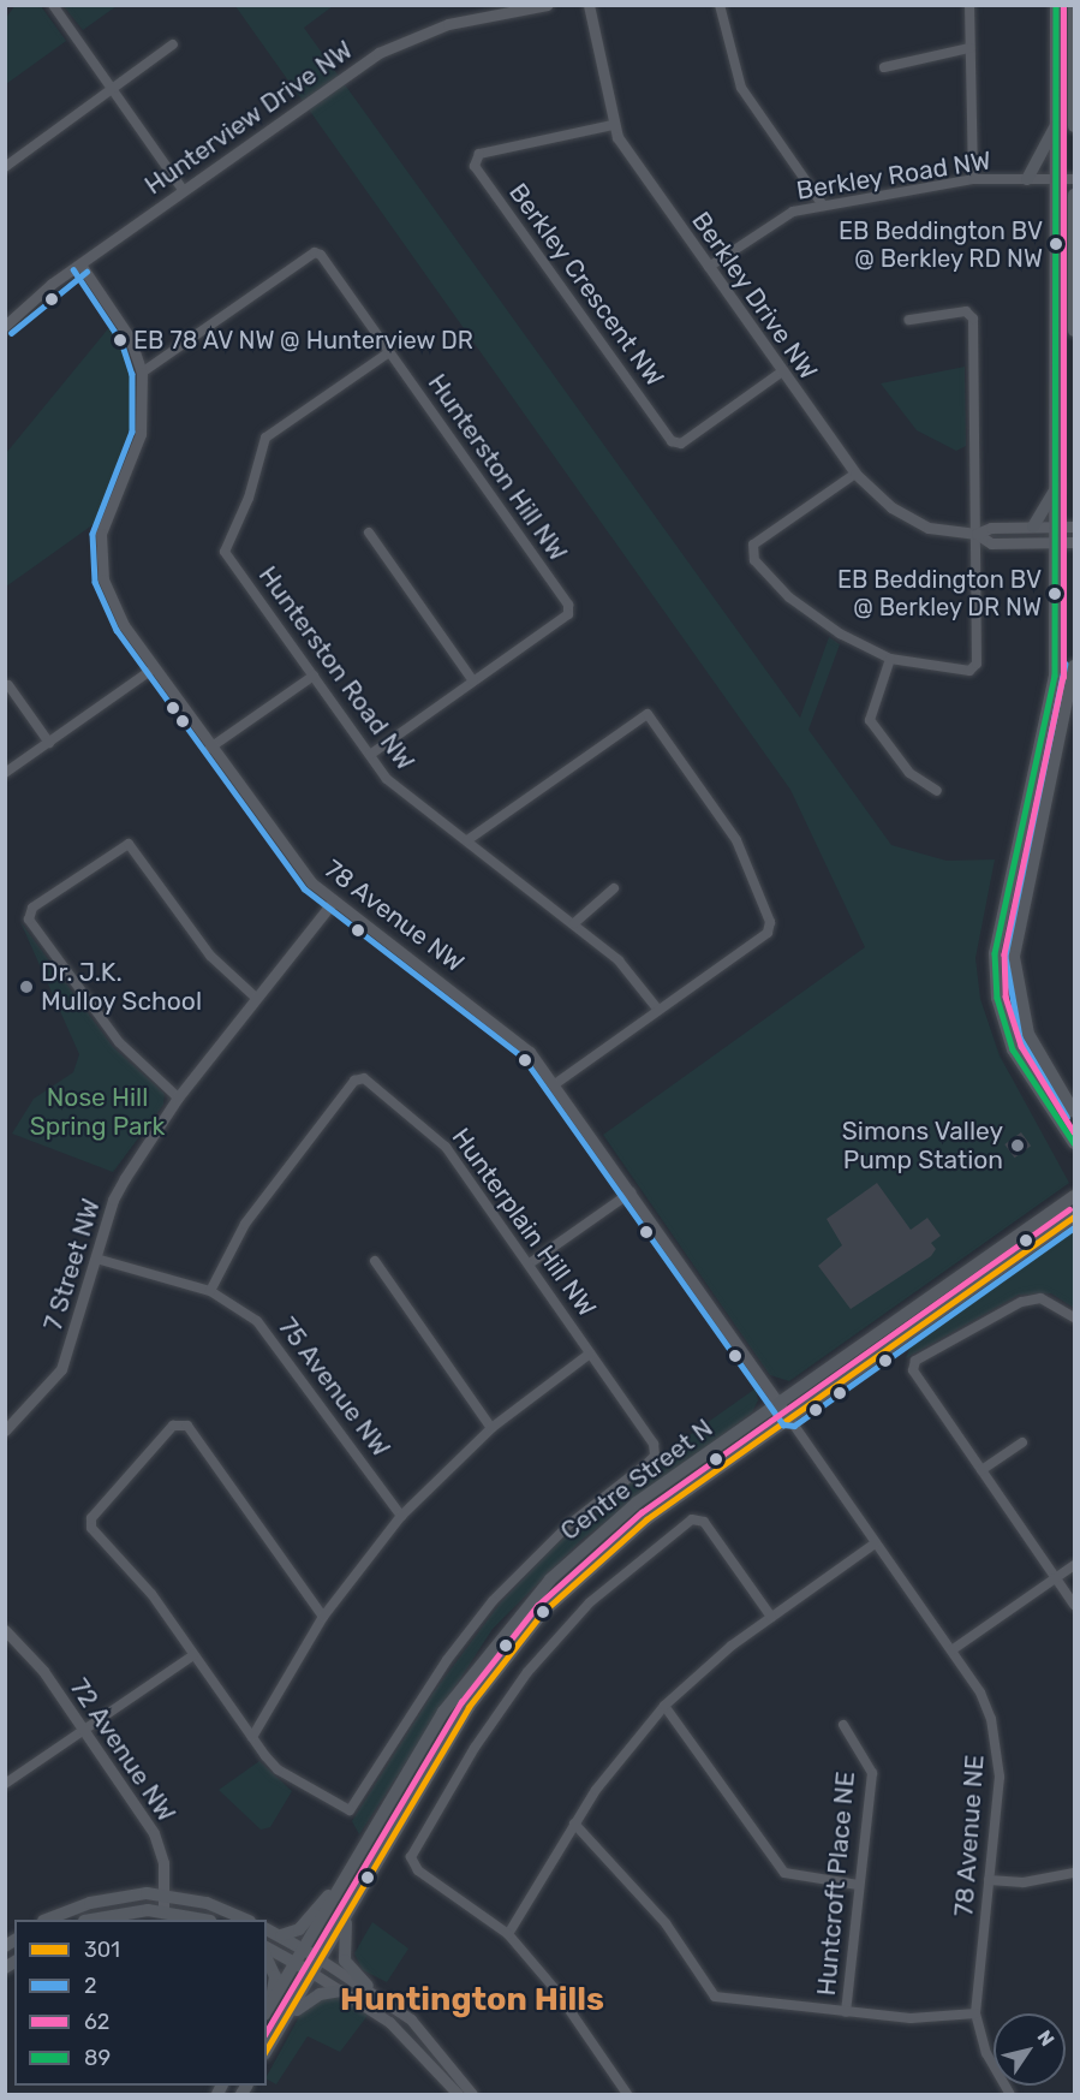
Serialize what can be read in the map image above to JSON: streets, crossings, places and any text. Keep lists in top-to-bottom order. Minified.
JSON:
{"streets":{"main road":["Centre Street N"],"street":["Hunterview Drive NW","Berkley Road NW","Berkley Crescent NW","Berkley Drive NW","Hunterston Hill NW","Hunterston Road NW","78 Avenue NW","Hunterplain Hill NW","7 Street NW","75 Avenue NW","72 Avenue NW","78 Avenue NE","Huntcroft Place NE"]},"crossings":[["Hunterview Drive NW","78 Avenue NW"],["Berkley Road NW","Berkley Drive NW"],["Berkley Crescent NW","Berkley Drive NW"],["Hunterston Hill NW","Hunterston Road NW"],["Hunterston Hill NW","78 Avenue NW"],["78 Avenue NW","7 Street NW"],["78 Avenue NW","Centre Street N"],["78 Avenue NW","78 Avenue NE"],["Hunterplain Hill NW","75 Avenue NW"],["7 Street NW","75 Avenue NW"],["Centre Street N","78 Avenue NE"]],"districts":["Huntington Hills"],"parks":["Nose Hill Spring Park"],"places":["EB Beddington BV @ Berkley RD NW","EB 78 AV NW @ Hunterview DR","EB Beddington BV @ Berkley DR NW","Dr. J.K. Mulloy School","Simons Valley Pump Station"],"lines":["transit line 62","transit line 89","transit line 2","transit line 301"],"legend":["301","2","62","89"],"north":"top right"}
